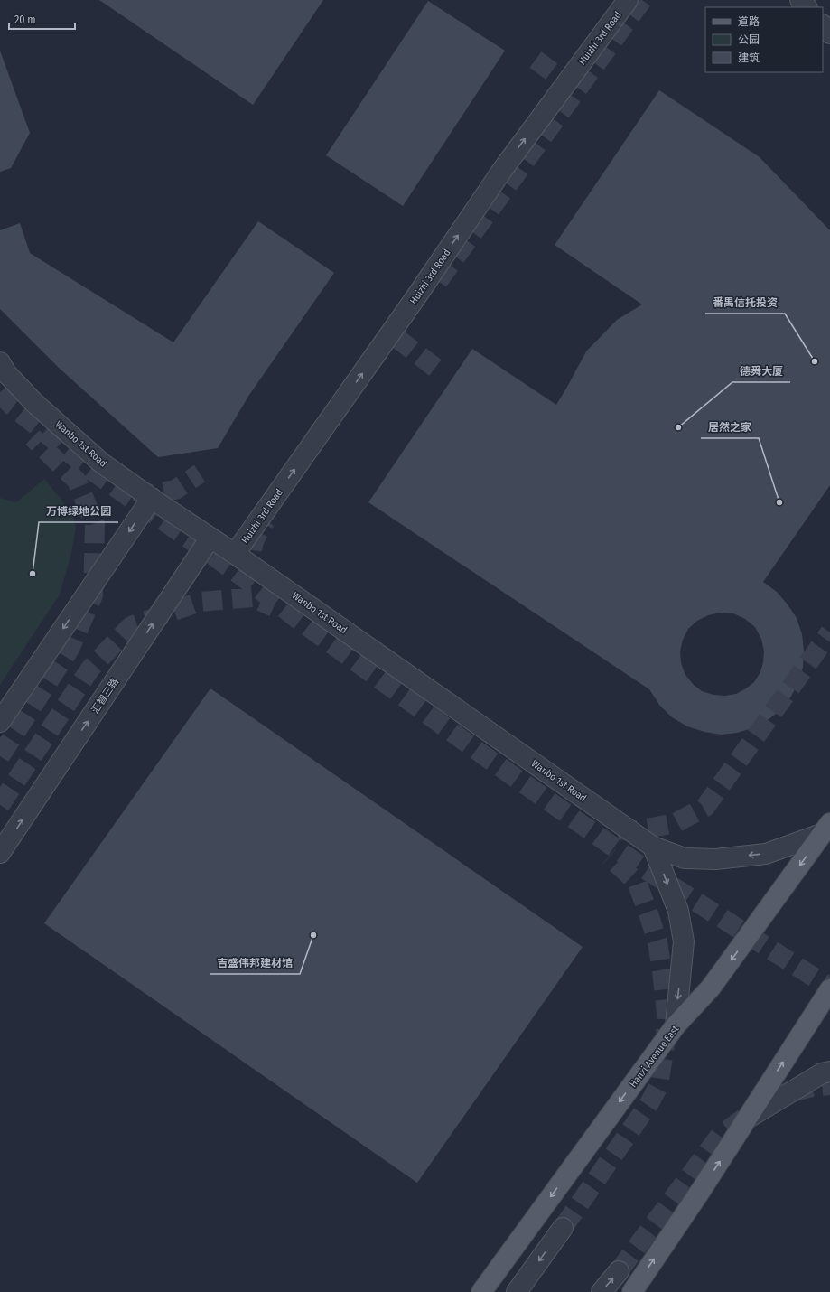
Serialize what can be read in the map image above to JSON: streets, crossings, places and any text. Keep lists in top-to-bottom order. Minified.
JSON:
{"streets":{"main road":["Hanxi Avenue East"],"street":["Huizhi 3rd Road","Wanbo 1st Road","汇智三路"]},"crossings":[["Huizhi 3rd Road","Wanbo 1st Road"],["Wanbo 1st Road","汇智三路"],["Wanbo 1st Road","Hanxi Avenue East"]],"one_way":["Huizhi 3rd Road"],"places":["番禺信托投资","德舜大厦","居然之家","万博绿地公园","吉盛伟邦建材馆"],"legend":["道路","公园","建筑"],"scale_bar":"20 m"}
